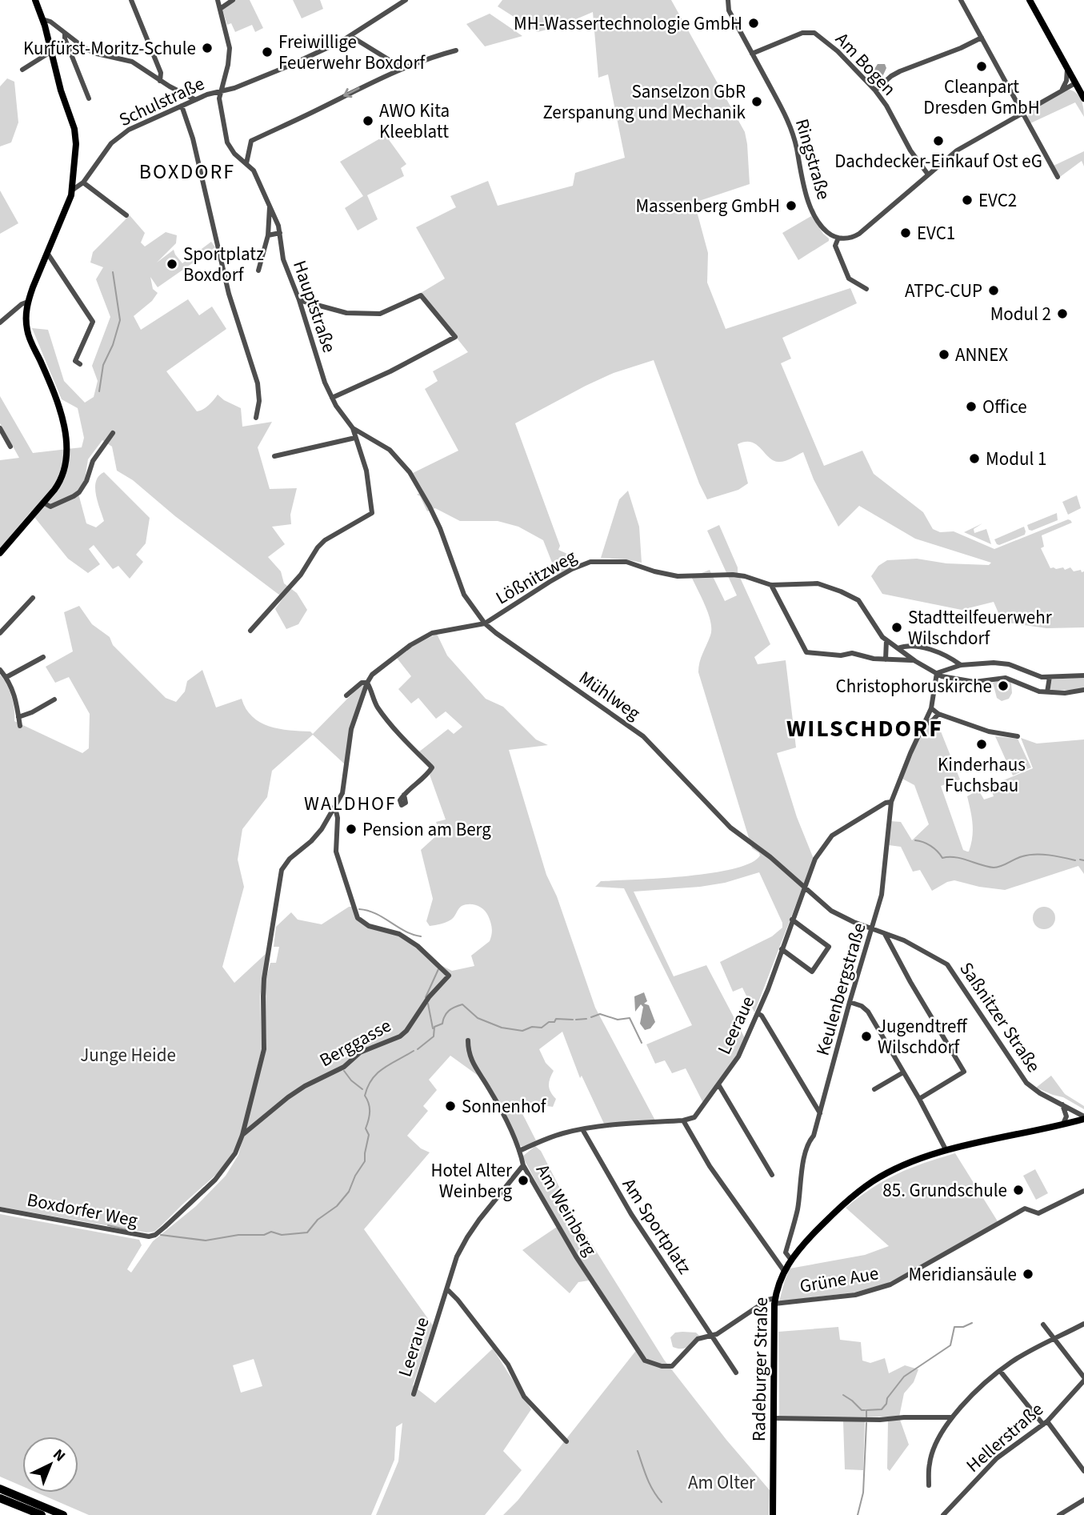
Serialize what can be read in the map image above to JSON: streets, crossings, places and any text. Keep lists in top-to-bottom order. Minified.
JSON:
{"streets":{"main road":["Radeburger Straße"],"street":["Am Bogen","Schulstraße","Ringstraße","Hauptstraße","Lößnitzweg","Mühlweg","Keulenbergstraße","Saßnitzer Straße","Leeraue","Berggasse","Boxdorfer Weg","Am Weinberg","Am Sportplatz","Grüne Aue","Hellerstraße"]},"crossings":[["Am Bogen","Ringstraße"],["Schulstraße","Hauptstraße"],["Hauptstraße","Mühlweg"],["Lößnitzweg","Mühlweg"],["Mühlweg","Saßnitzer Straße"],["Mühlweg","Leeraue"],["Keulenbergstraße","Saßnitzer Straße"],["Keulenbergstraße","Leeraue"],["Keulenbergstraße","Radeburger Straße"],["Saßnitzer Straße","Leeraue"],["Saßnitzer Straße","Radeburger Straße"],["Leeraue","Am Weinberg"],["Berggasse","Boxdorfer Weg"],["Am Weinberg","Am Sportplatz"],["Grüne Aue","Radeburger Straße"]],"districts":["BOXDORF","WILSCHDORF","WALDHOF"],"parks":["Junge Heide","Am Olter"],"places":["MH-Wassertechnologie GmbH","Kurfürst-Moritz-Schule","Freiwillige Feuerwehr Boxdorf","Cleanpart Dresden GmbH","Sanselzon GbR Zerspanung und Mechanik","AWO Kita Kleeblatt","Dachdecker-Einkauf Ost eG","EVC2","Massenberg GmbH","EVC1","Sportplatz Boxdorf","ATPC-CUP","Modul 2","ANNEX","Office","Modul 1","Stadtteilfeuerwehr Wilschdorf","Christophoruskirche","Kinderhaus Fuchsbau","Pension am Berg","Jugendtreff Wilschdorf","Sonnenhof","Hotel Alter Weinberg","85. Grundschule","Meridiansäule"],"north":"top right"}
